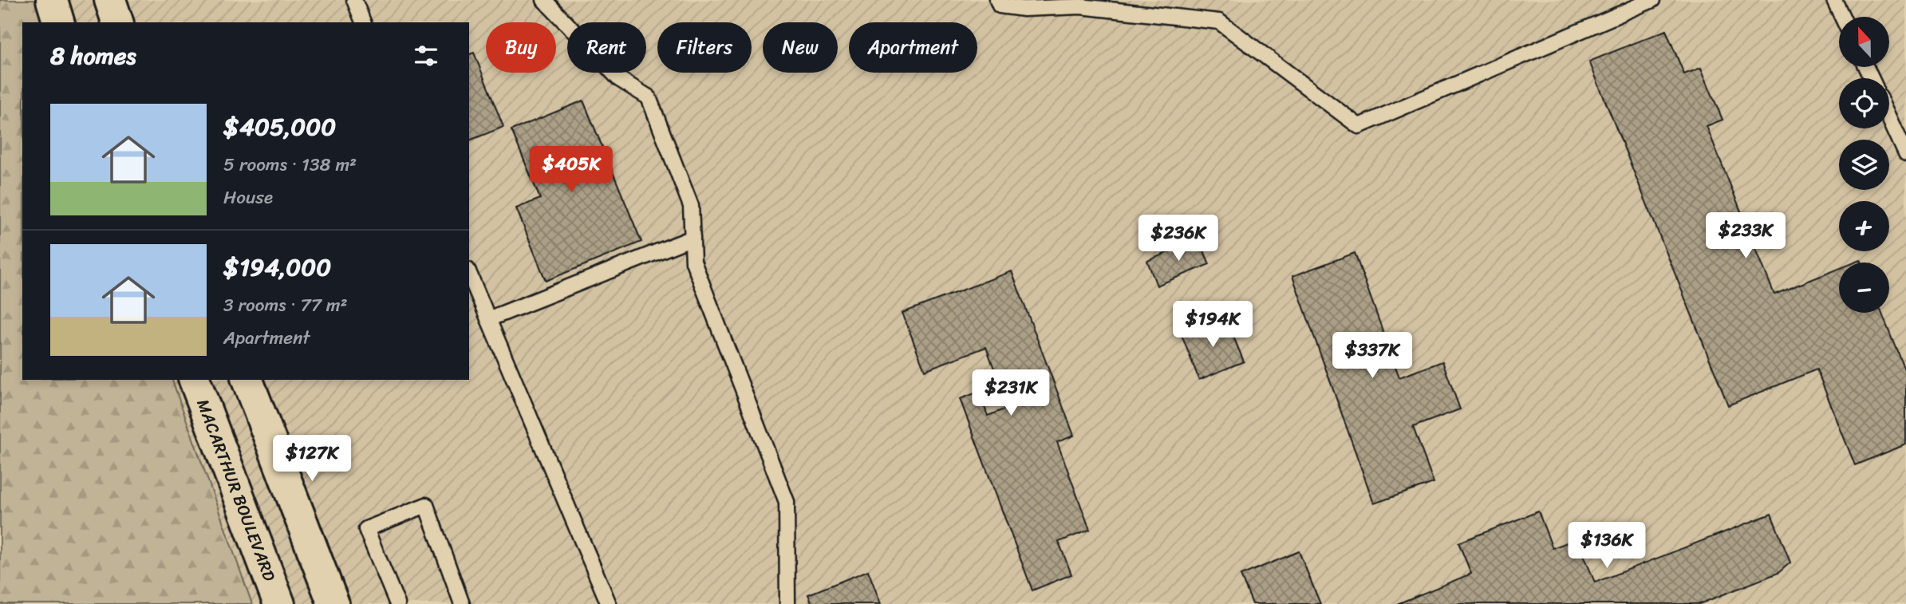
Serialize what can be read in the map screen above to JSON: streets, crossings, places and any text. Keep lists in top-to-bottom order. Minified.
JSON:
{"streets":{"main road":["MACARTHUR BOULEVARD"]},"north":"top","page":{"map_buttons":["+","−"],"chip":["Buy","Rent","Filters","New","Apartment"],"heading":"8 homes","list":[{"name":"$405,000","note":"5 rooms · 138 m² · House"},{"name":"$194,000","note":"3 rooms · 77 m² · Apartment"}],"price":["$405K","$233K","$236K","$194K","$337K","$231K","$127K","$136K"]}}
